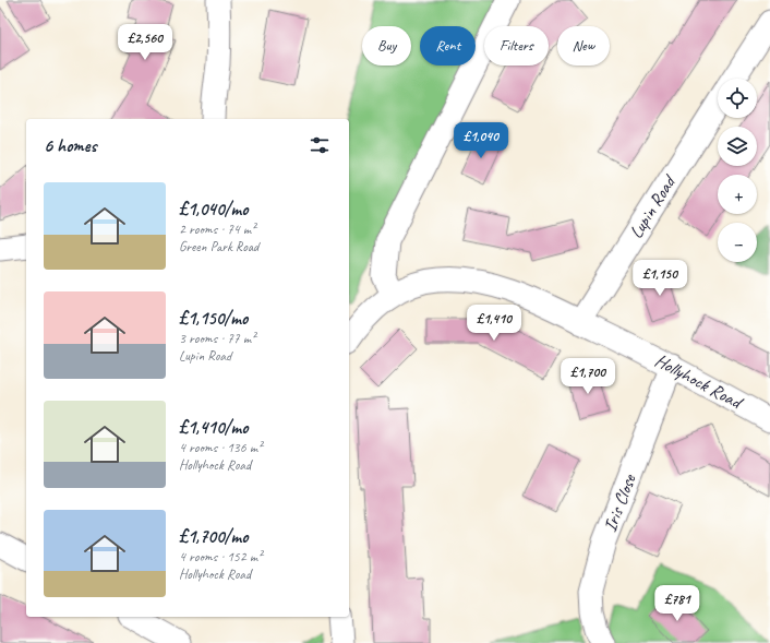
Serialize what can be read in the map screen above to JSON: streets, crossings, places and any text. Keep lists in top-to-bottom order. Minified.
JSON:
{"streets":{"street":["Lupin Road","Hollyhock Road","Iris Close"]},"crossings":[["Lupin Road","Hollyhock Road"],["Hollyhock Road","Iris Close"]],"page":{"price":["£2,560","£1,040","£1,150","£1,410","£1,700","£781"],"chip":["Buy","Rent","Filters","New"],"map_buttons":["+","−"],"heading":"6 homes","list":[{"name":"£1,040/mo","note":"2 rooms · 74 m² · Green Park Road"},{"name":"£1,150/mo","note":"3 rooms · 77 m² · Lupin Road"},{"name":"£1,410/mo","note":"4 rooms · 136 m² · Hollyhock Road"},{"name":"£1,700/mo","note":"4 rooms · 152 m² · Hollyhock Road"}]}}
